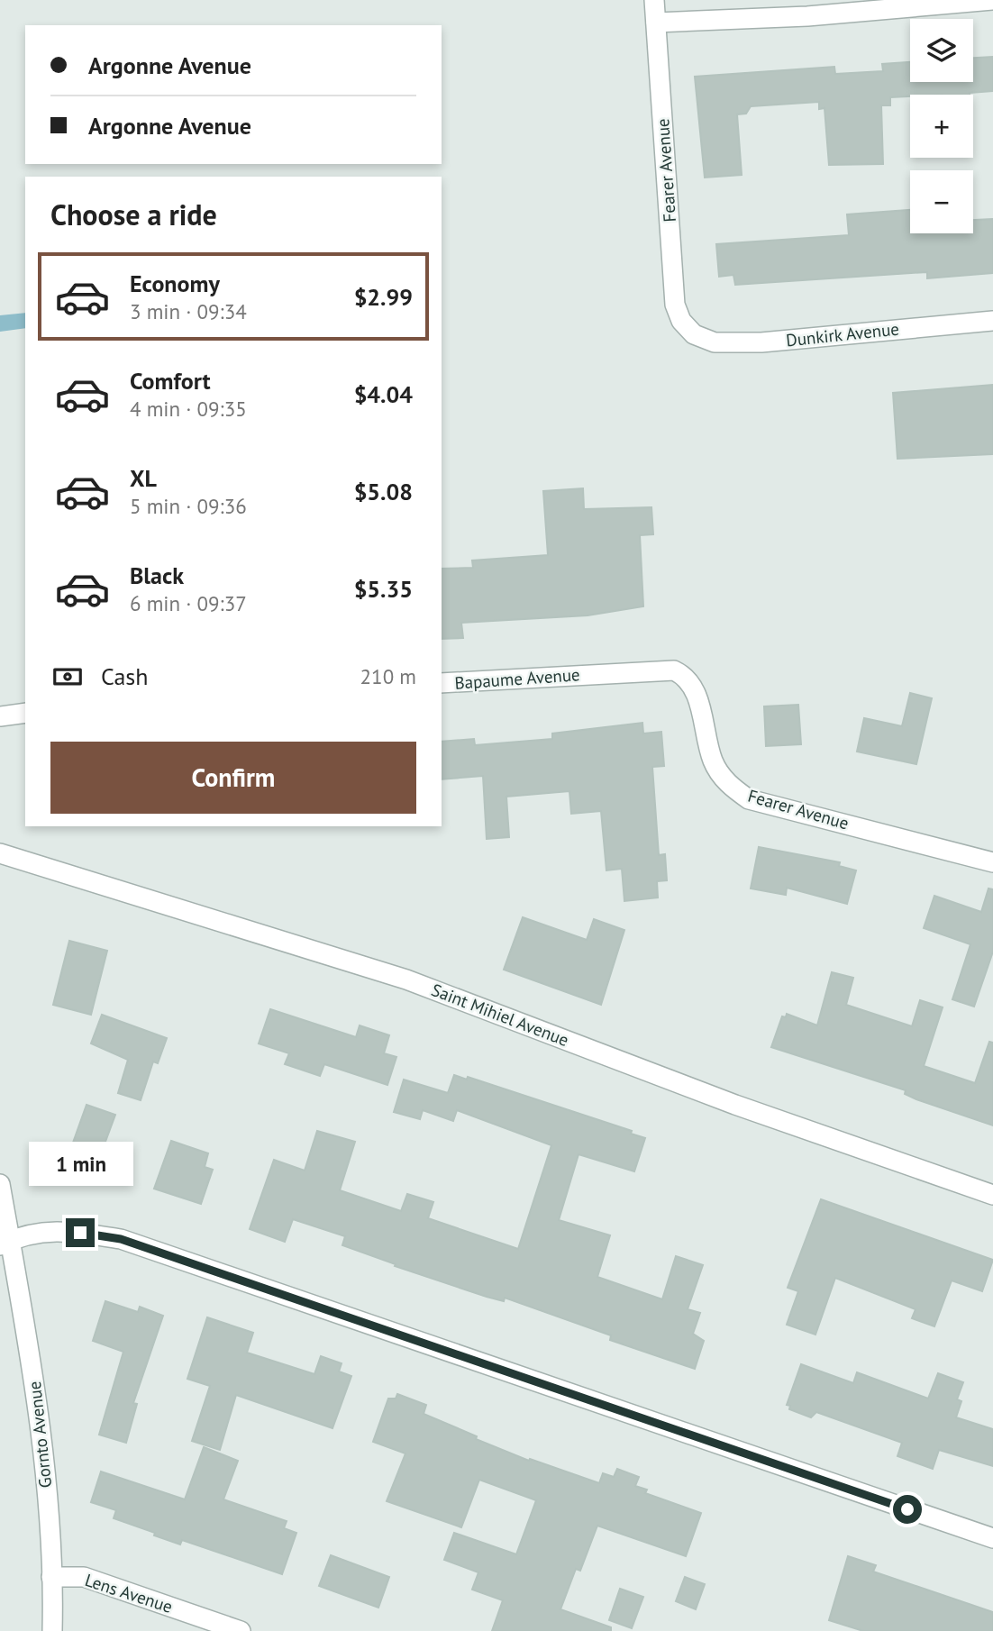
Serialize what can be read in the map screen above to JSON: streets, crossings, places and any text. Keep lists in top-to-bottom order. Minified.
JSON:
{"streets":{"street":["Fearer Avenue","Dunkirk Avenue","Bapaume Avenue","Saint Mihiel Avenue","Gornto Avenue","Lens Avenue"]},"crossings":[["Fearer Avenue","Dunkirk Avenue"],["Fearer Avenue","Bapaume Avenue"],["Gornto Avenue","Lens Avenue"]],"page":{"map_buttons":["+","−"],"banner":["Argonne Avenue","Argonne Avenue"],"heading":"Choose a ride","list":[{"name":"Economy","note":"3 min · 09:34","value":"$2.99"},{"name":"Comfort","note":"4 min · 09:35","value":"$4.04"},{"name":"XL","note":"5 min · 09:36","value":"$5.08"},{"name":"Black","note":"6 min · 09:37","value":"$5.35"}],"pay":["Cash","210 m"],"buttons":"Confirm","bubble":"1 min"}}
